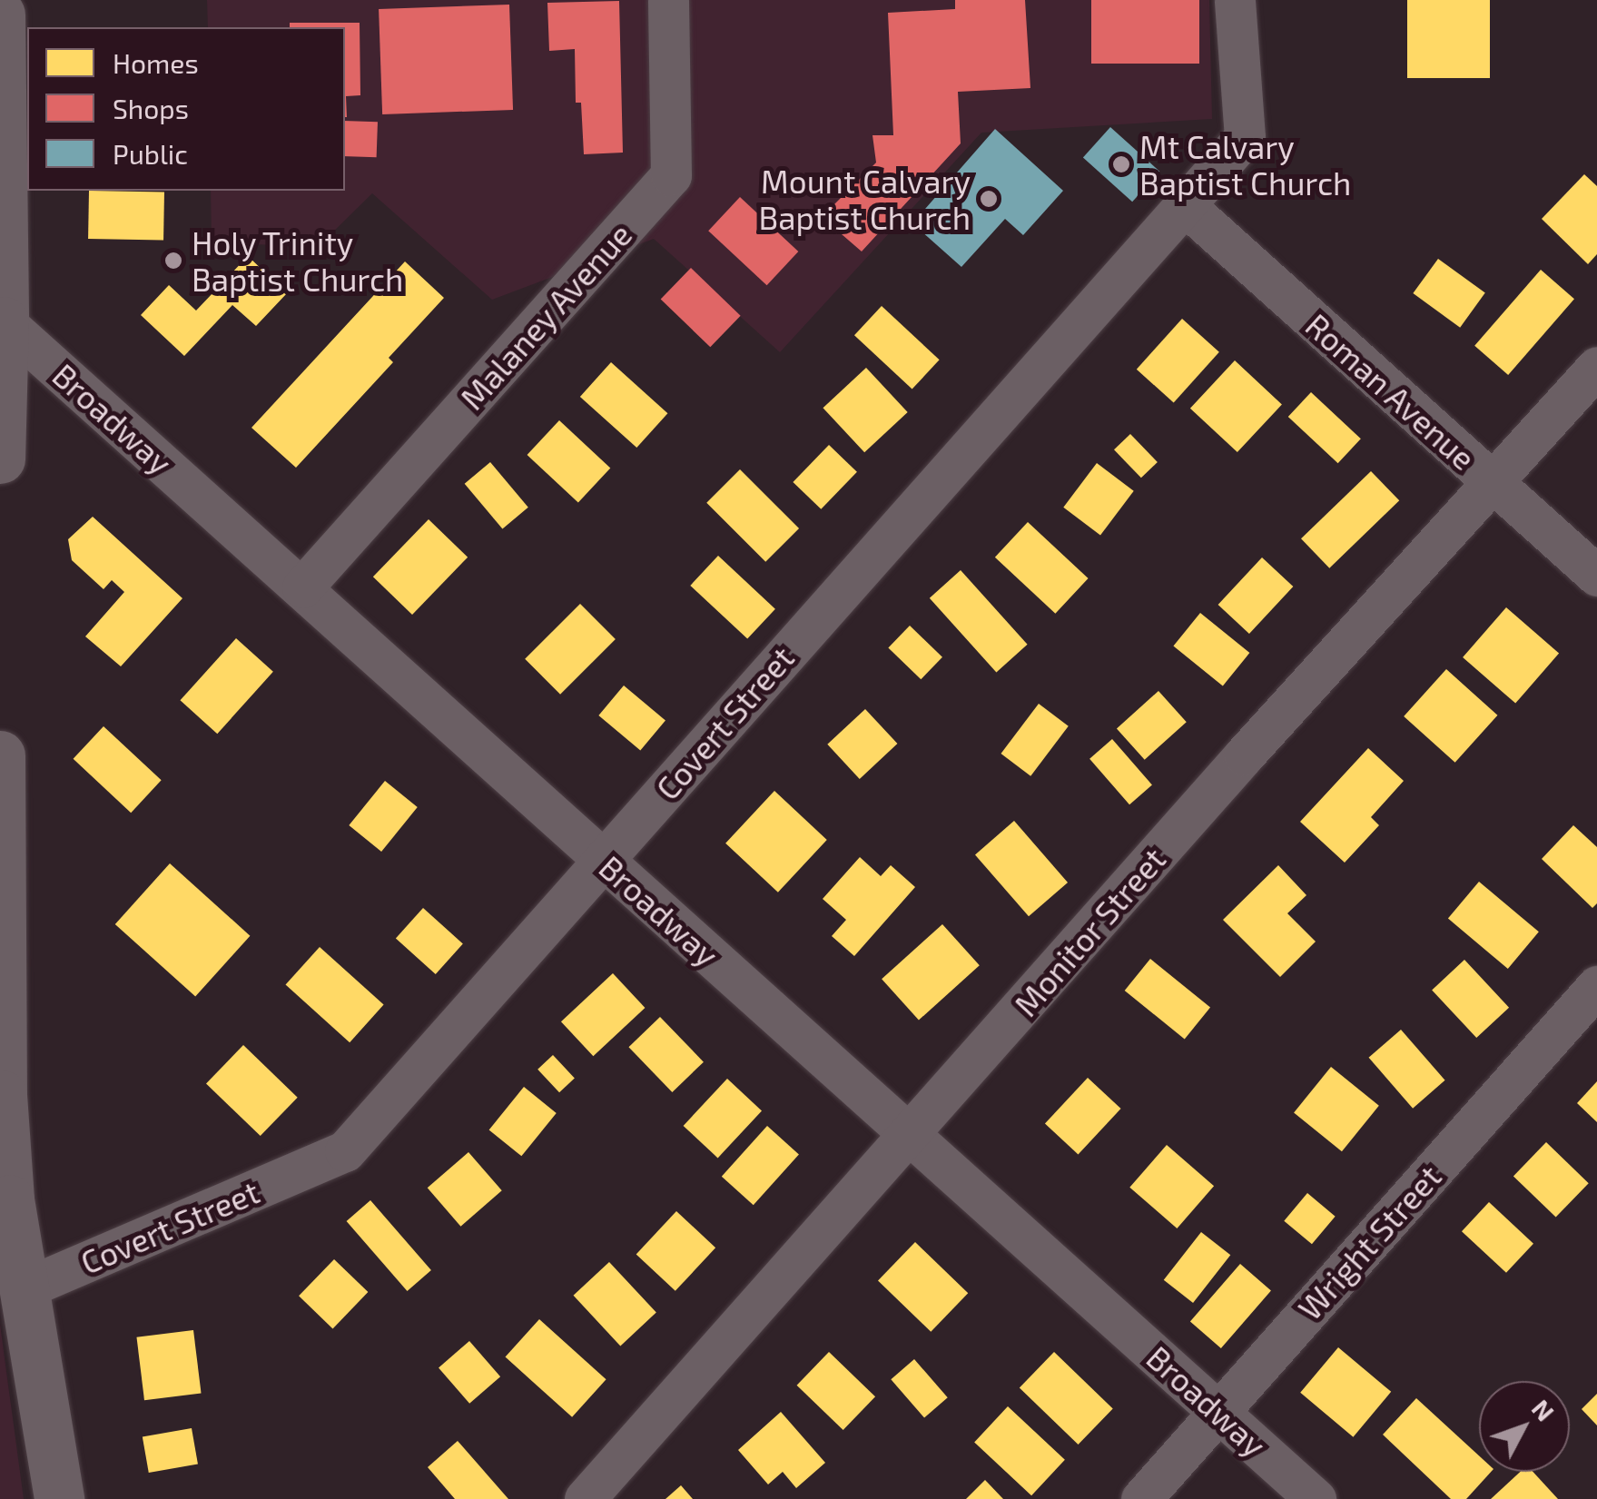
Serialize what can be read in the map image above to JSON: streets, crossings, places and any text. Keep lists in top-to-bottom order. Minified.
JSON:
{"streets":{"street":["Malaney Avenue","Roman Avenue","Broadway","Covert Street","Monitor Street","Wright Street"]},"crossings":[["Malaney Avenue","Broadway"],["Roman Avenue","Covert Street"],["Roman Avenue","Monitor Street"],["Broadway","Covert Street"],["Broadway","Monitor Street"],["Broadway","Wright Street"]],"places":["Mt Calvary Baptist Church","Mount Calvary Baptist Church","Holy Trinity Baptist Church"],"legend":["Homes","Shops","Public"],"north":"top right"}
